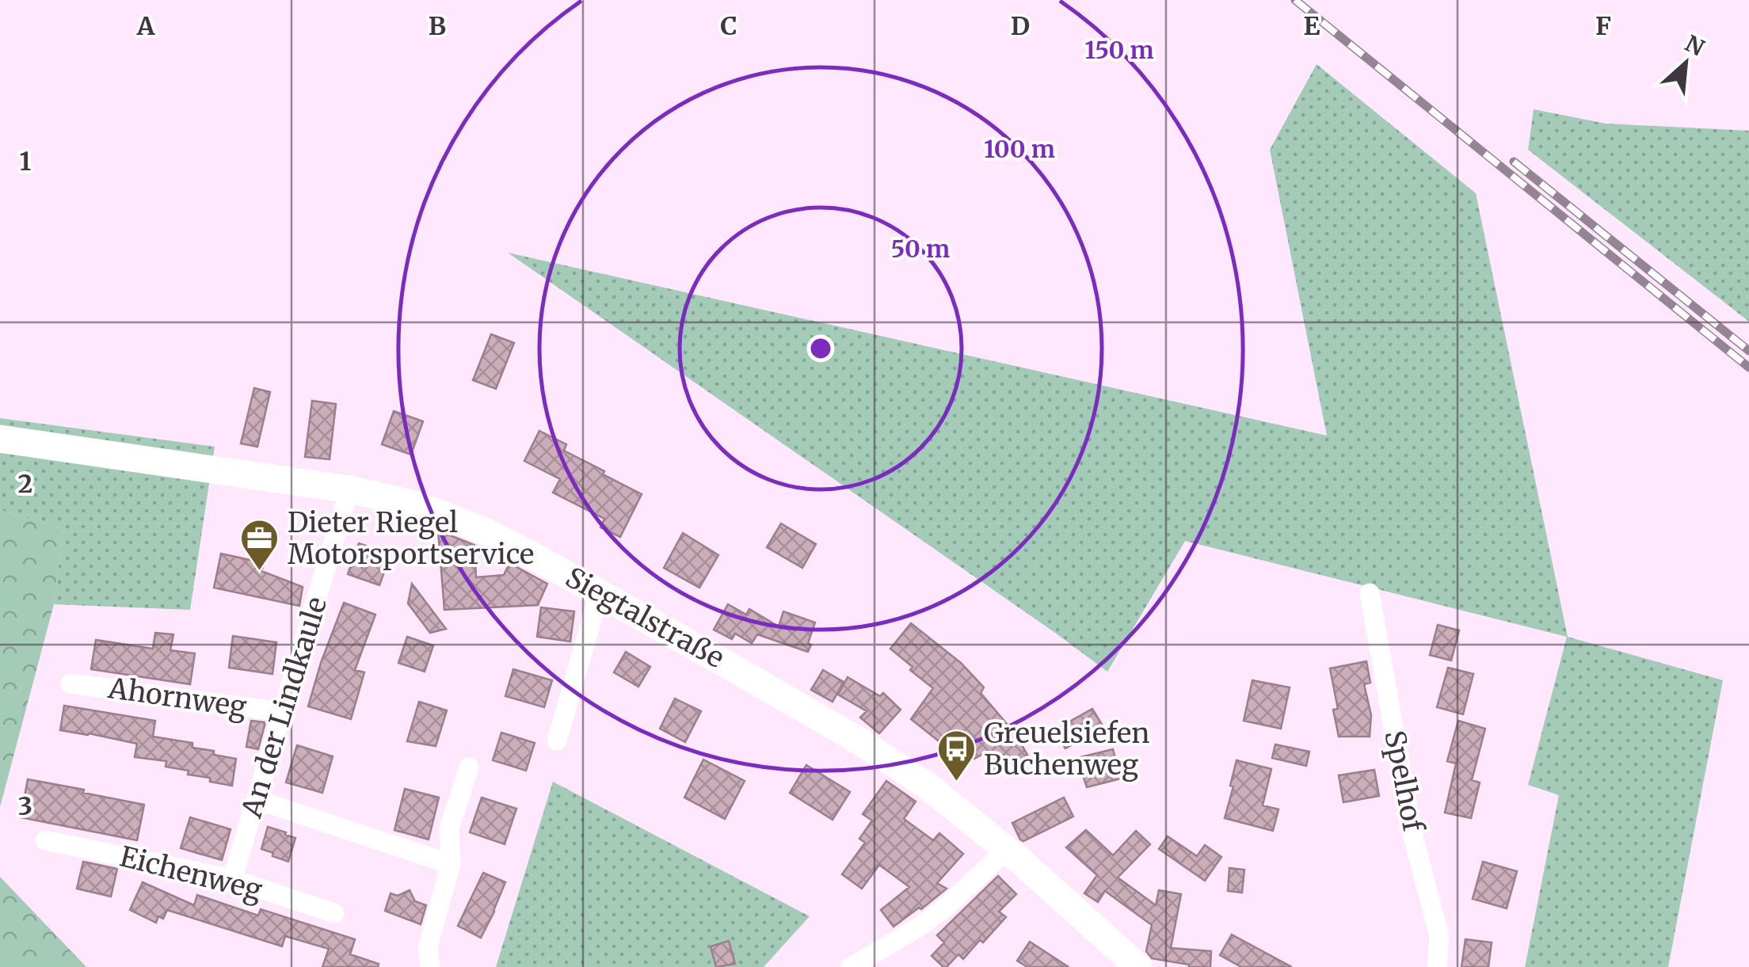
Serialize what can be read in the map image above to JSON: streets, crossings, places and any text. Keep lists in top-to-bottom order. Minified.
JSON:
{"streets":{"main road":["Siegtalstraße"],"street":["Ahornweg","An der Lindkaule","Spelhof","Eichenweg"]},"crossings":[["Siegtalstraße","An der Lindkaule"],["Ahornweg","An der Lindkaule"],["An der Lindkaule","Eichenweg"]],"places":{"office":["Dieter Riegel Motorsportservice"],"bus stop":["Greuelsiefen Buchenweg"]},"north":"top right","grid":{"columns":["A","B","C","D","E","F"],"rows":["1","2","3"]},"rings":["150 m","100 m","50 m"]}
